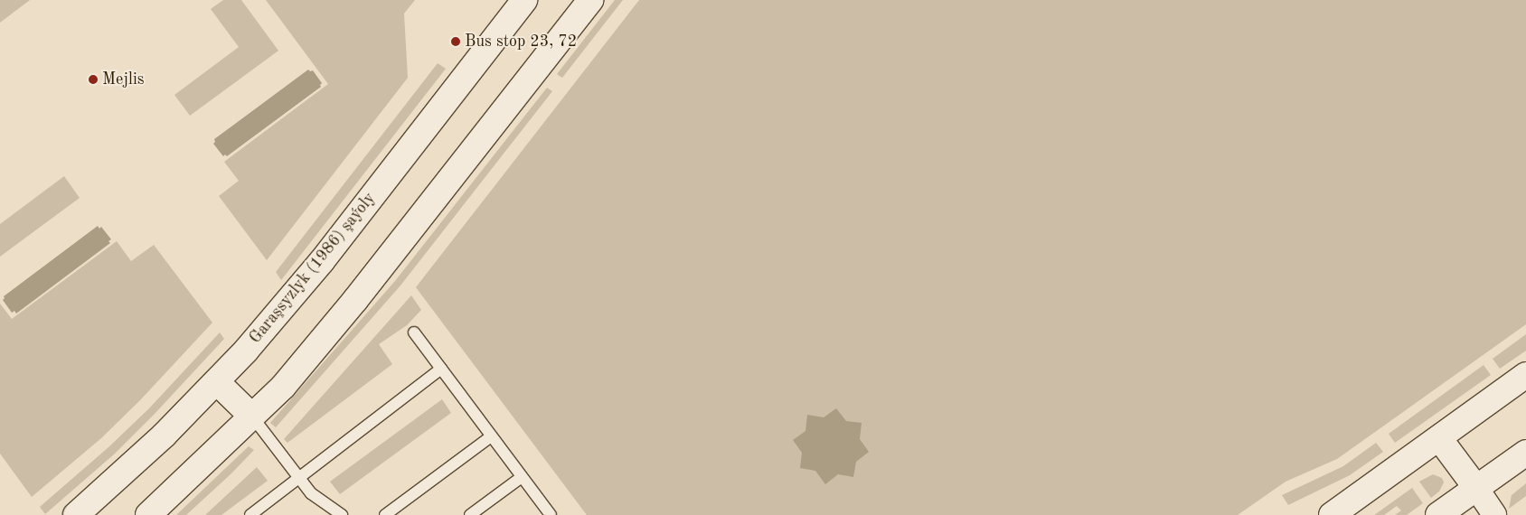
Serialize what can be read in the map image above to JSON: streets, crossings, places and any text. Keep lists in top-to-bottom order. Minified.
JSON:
{"streets":{"main road":["Garaşsyzlyk (1986) şaýoly"]},"places":["Bus stop 23, 72","Mejlis"]}
